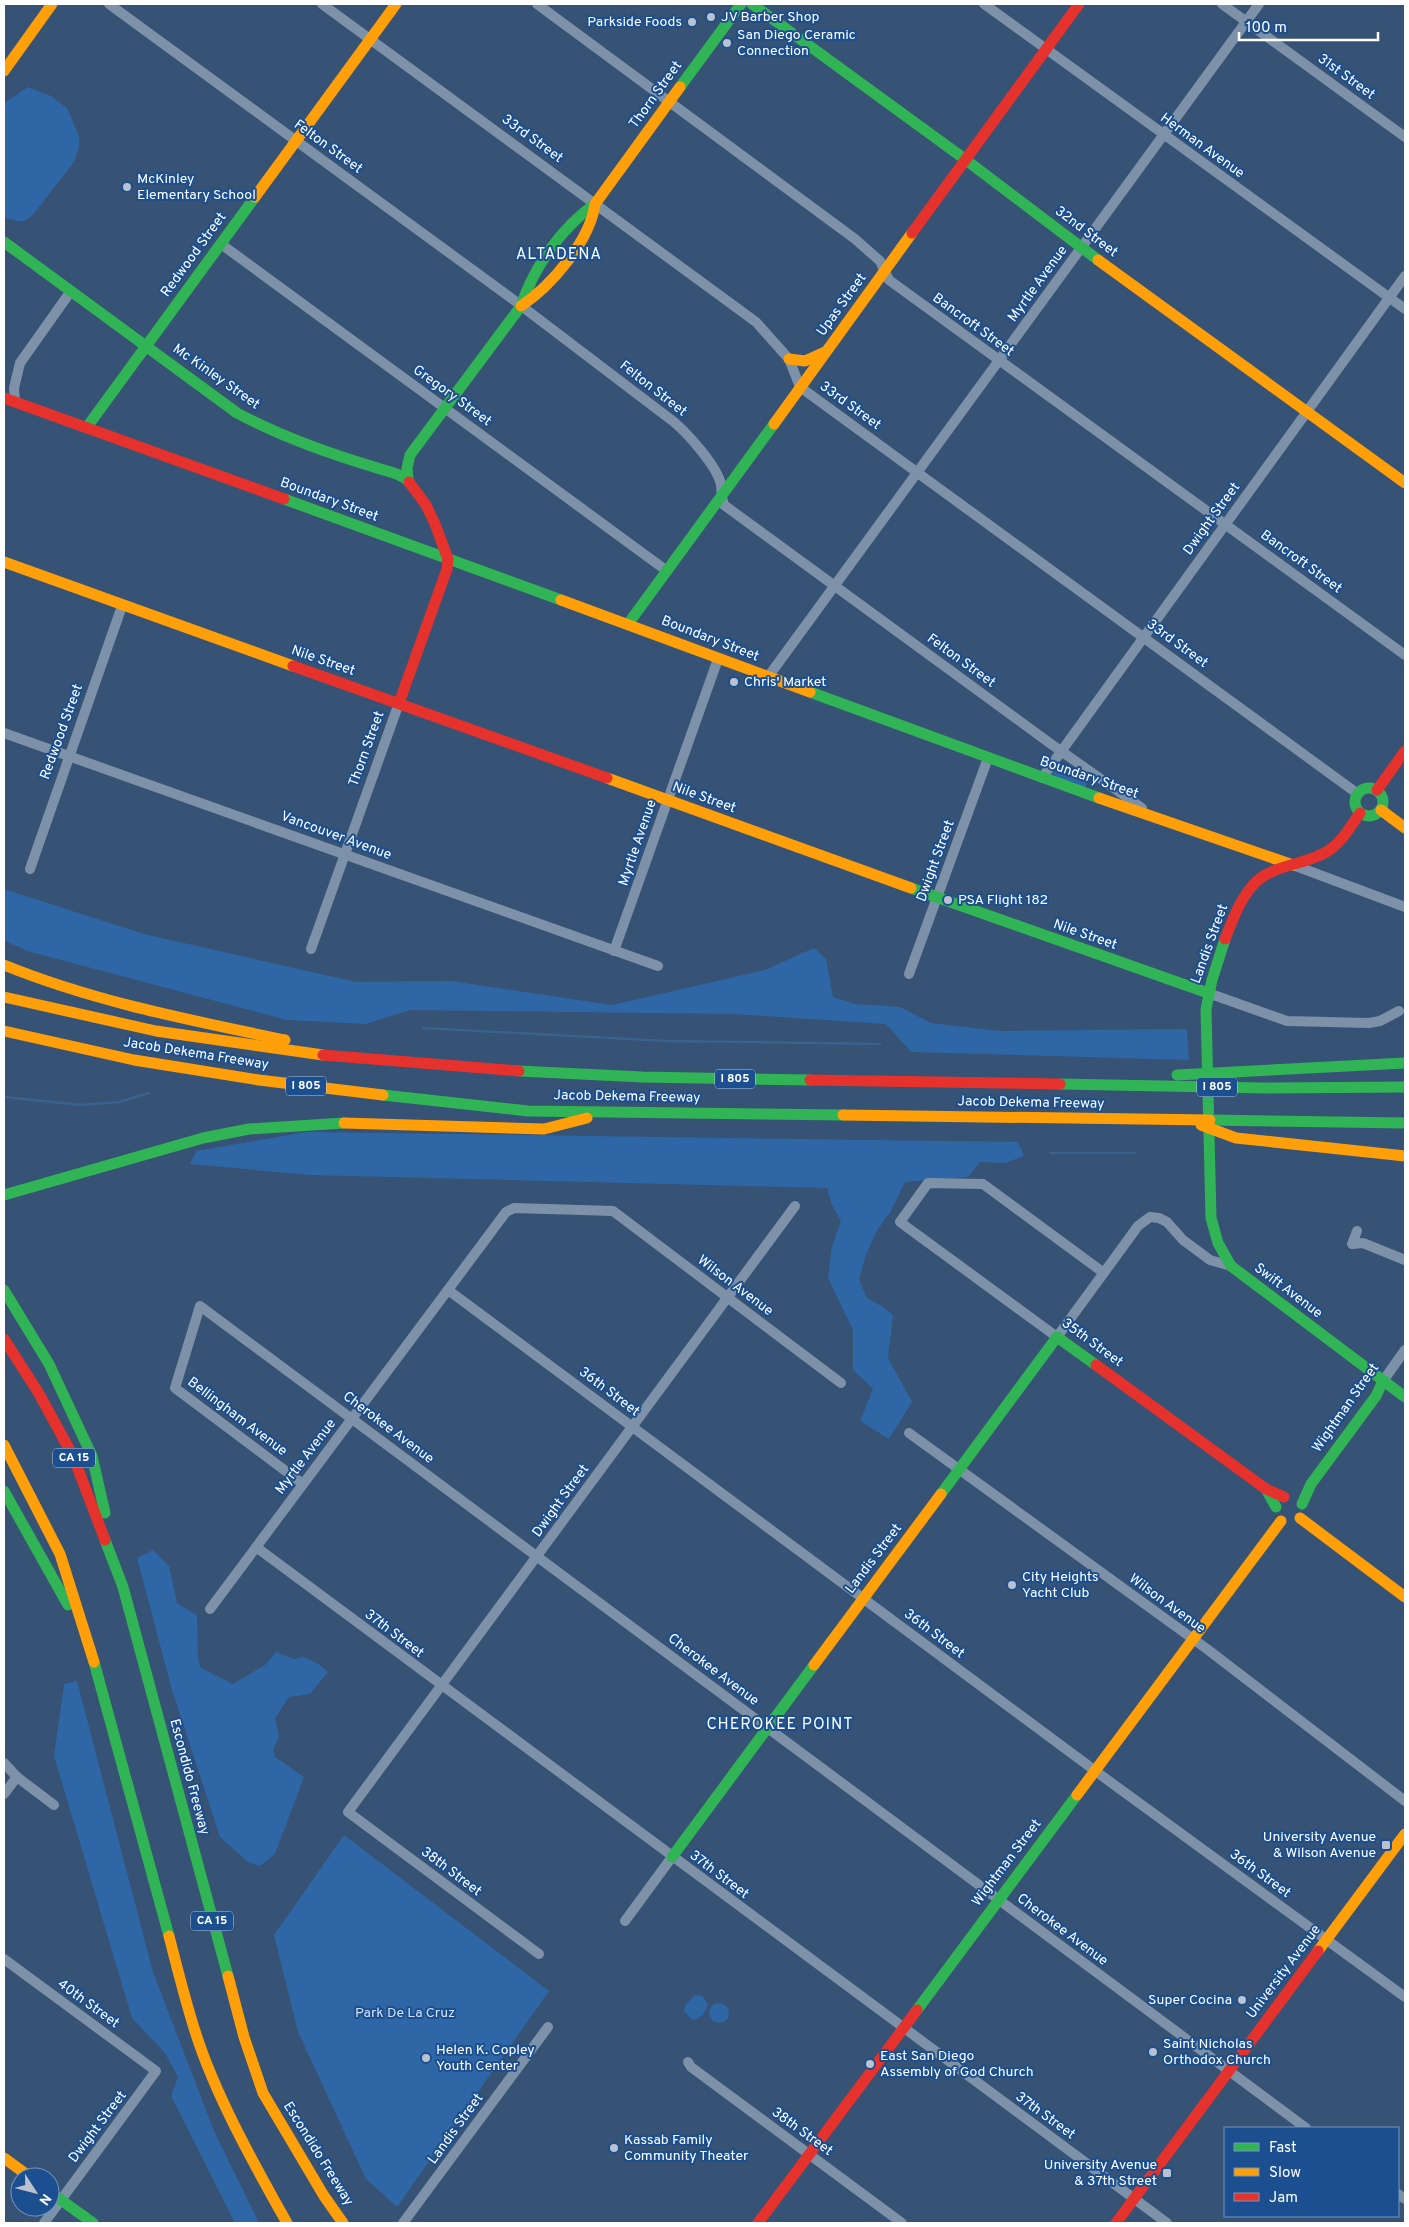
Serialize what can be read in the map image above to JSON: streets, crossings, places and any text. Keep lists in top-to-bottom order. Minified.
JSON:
{"streets":{"main road":["Thorn Street","32nd Street","Redwood Street","Upas Street","Mc Kinley Street","Boundary Street","Nile Street","Landis Street","Jacob Dekema Freeway","I 805","Swift Avenue","35th Street","Wightman Street","CA 15","Escondido Freeway","University Avenue"],"street":["31st Street","33rd Street","Herman Avenue","Felton Street","Myrtle Avenue","Bancroft Street","Gregory Street","Dwight Street","Vancouver Avenue","Wilson Avenue","36th Street","Bellingham Avenue","Cherokee Avenue","37th Street","38th Street","40th Street"]},"crossings":[["31st Street","Myrtle Avenue"],["Thorn Street","33rd Street"],["Thorn Street","Felton Street"],["Thorn Street","Bancroft Street"],["Thorn Street","Mc Kinley Street"],["Thorn Street","Gregory Street"],["Thorn Street","Boundary Street"],["Thorn Street","Nile Street"],["Thorn Street","Vancouver Avenue"],["33rd Street","Redwood Street"],["33rd Street","Myrtle Avenue"],["33rd Street","Upas Street"],["33rd Street","Dwight Street"],["33rd Street","Landis Street"],["Herman Avenue","Myrtle Avenue"],["Herman Avenue","Upas Street"],["Herman Avenue","Dwight Street"],["Felton Street","Redwood Street"],["Felton Street","Myrtle Avenue"],["Felton Street","Upas Street"],["Felton Street","Boundary Street"],["Felton Street","Dwight Street"],["32nd Street","Myrtle Avenue"],["32nd Street","Upas Street"],["32nd Street","Dwight Street"],["Redwood Street","Mc Kinley Street"],["Redwood Street","Gregory Street"],["Redwood Street","Boundary Street"],["Redwood Street","Nile Street"],["Redwood Street","Vancouver Avenue"],["Myrtle Avenue","Bancroft Street"],["Myrtle Avenue","Boundary Street"],["Myrtle Avenue","Nile Street"],["Myrtle Avenue","Vancouver Avenue"],["Myrtle Avenue","Wilson Avenue"],["Myrtle Avenue","36th Street"],["Myrtle Avenue","Bellingham Avenue"],["Myrtle Avenue","Cherokee Avenue"],["Myrtle Avenue","37th Street"],["Upas Street","Bancroft Street"],["Upas Street","Gregory Street"],["Upas Street","Boundary Street"],["Bancroft Street","Dwight Street"],["Boundary Street","Dwight Street"],["Boundary Street","Landis Street"],["Dwight Street","Nile Street"],["Dwight Street","Wilson Avenue"],["Dwight Street","36th Street"],["Dwight Street","Cherokee Avenue"],["Dwight Street","37th Street"],["Dwight Street","38th Street"],["Dwight Street","40th Street"],["Nile Street","Landis Street"],["Landis Street","Wilson Avenue"],["Landis Street","Swift Avenue"],["Landis Street","35th Street"],["Landis Street","36th Street"],["Landis Street","Cherokee Avenue"],["Landis Street","37th Street"],["Wilson Avenue","Wightman Street"],["Swift Avenue","Wightman Street"],["35th Street","Wightman Street"],["36th Street","Wightman Street"],["36th Street","University Avenue"],["Wightman Street","Cherokee Avenue"],["Wightman Street","37th Street"],["Wightman Street","38th Street"],["Bellingham Avenue","Cherokee Avenue"],["Cherokee Avenue","University Avenue"],["37th Street","University Avenue"]],"districts":["ALTADENA","CHEROKEE POINT"],"parks":["Park De La Cruz"],"places":{"other":["JV Barber Shop","Parkside Foods","San Diego Ceramic Connection","McKinley Elementary School","Chris' Market","PSA Flight 182","City Heights Yacht Club","Super Cocina","Saint Nicholas Orthodox Church","Helen K. Copley Youth Center","East San Diego Assembly of God Church","Kassab Family Community Theater"],"transit":["University Avenue & Wilson Avenue","University Avenue & 37th Street"]},"legend":["Fast","Slow","Jam"],"scale_bar":"100 m","north":"bottom right"}
